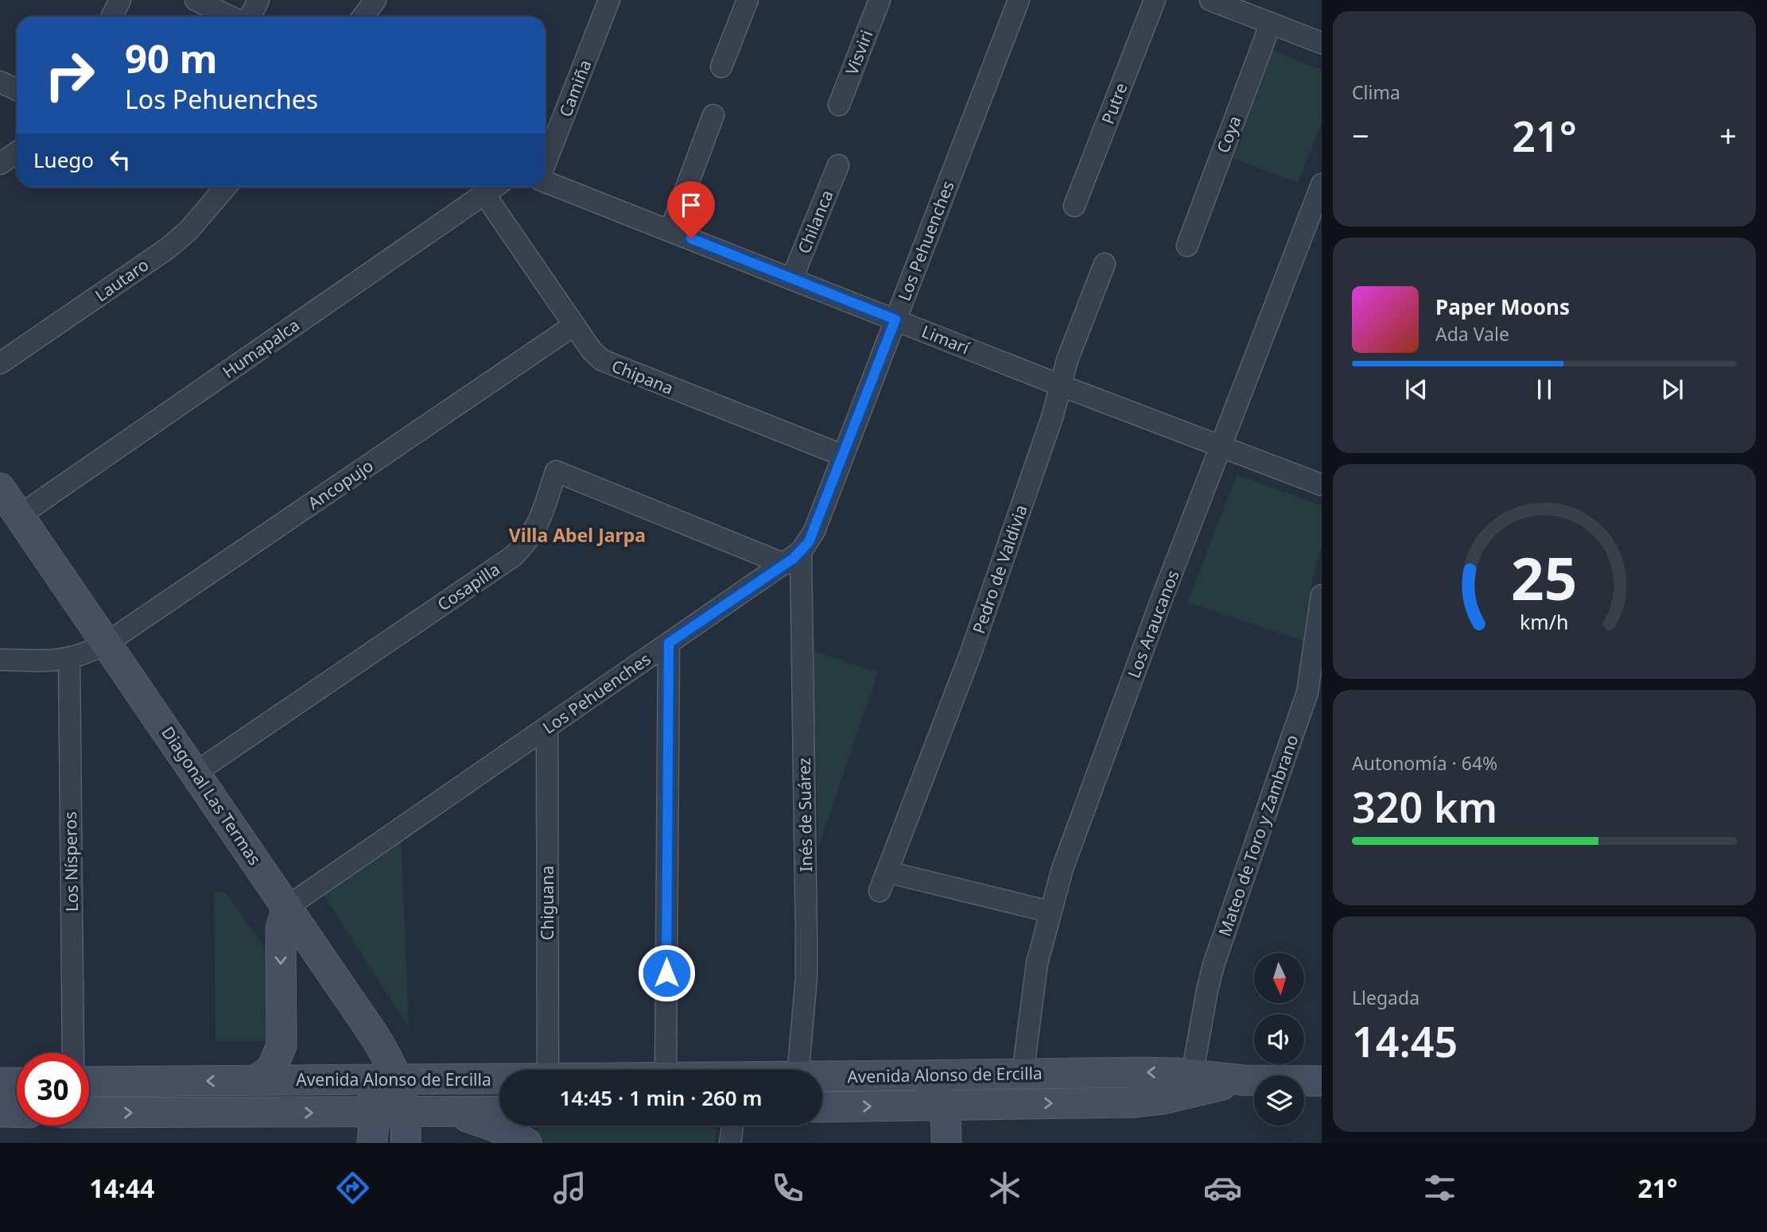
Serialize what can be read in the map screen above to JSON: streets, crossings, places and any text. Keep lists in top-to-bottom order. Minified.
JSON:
{"streets":{"main road":["Diagonal Las Termas","Avenida Alonso de Ercilla"],"street":["Visviri","Camiña","Putre","Coya","Chilanca","Los Pehuenches","Lautaro","Limarí","Humapalca","Chipana","Ancopujo","Pedro de Valdivia","Cosapilla","Los Araucanos","Inés de Suárez","Mateo de Toro y Zambrano","Los Nísperos","Chiguana"]},"crossings":[["Chilanca","Limarí"],["Los Pehuenches","Limarí"],["Los Pehuenches","Chipana"],["Los Pehuenches","Cosapilla"],["Los Pehuenches","Diagonal Las Termas"],["Los Pehuenches","Inés de Suárez"],["Los Pehuenches","Chiguana"],["Limarí","Pedro de Valdivia"],["Limarí","Los Araucanos"],["Humapalca","Chipana"],["Humapalca","Diagonal Las Termas"],["Chipana","Ancopujo"],["Ancopujo","Diagonal Las Termas"],["Ancopujo","Los Nísperos"],["Pedro de Valdivia","Los Araucanos"],["Cosapilla","Diagonal Las Termas"],["Cosapilla","Inés de Suárez"],["Los Araucanos","Avenida Alonso de Ercilla"],["Diagonal Las Termas","Avenida Alonso de Ercilla"],["Mateo de Toro y Zambrano","Avenida Alonso de Ercilla"]],"districts":["Villa Abel Jarpa"],"north":"bottom","page":{"tile":["Clima",["Autonomía · 64%","320 km"],["Llegada","14:45"]],"turn":["90 m","Los Pehuenches"],"heat":["−","21°","+"],"then":"Luego","song":["Paper Moons","Ada Vale"],"limit":"30","trip":"14:45 · 1 min · 260 m","tabs":["14:44","21°"],"gauge":["25","km/h"]}}
